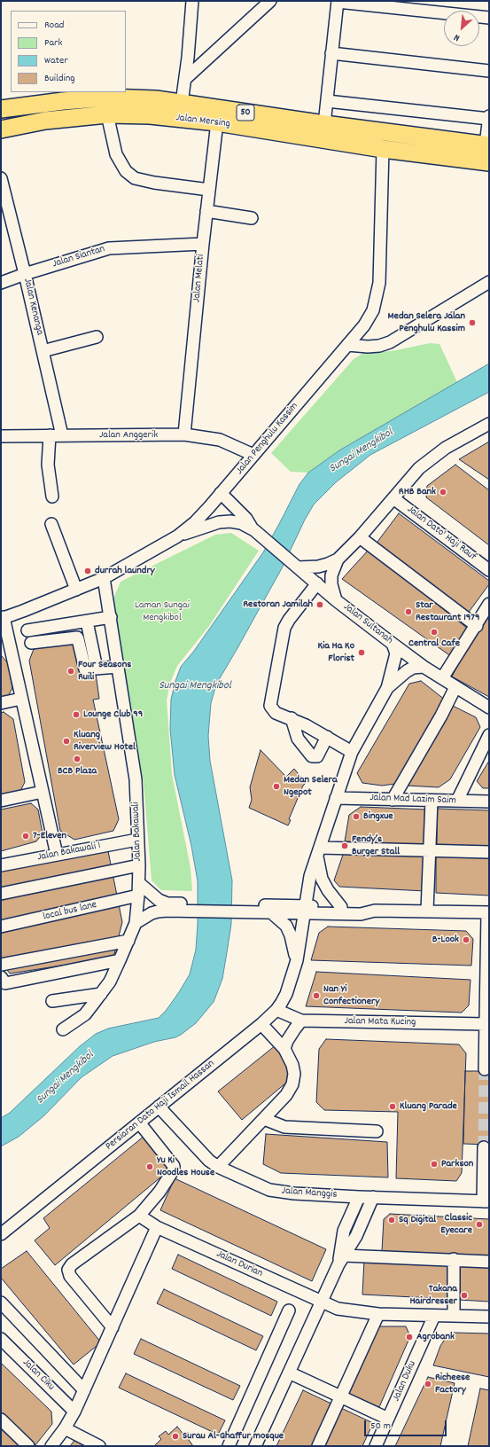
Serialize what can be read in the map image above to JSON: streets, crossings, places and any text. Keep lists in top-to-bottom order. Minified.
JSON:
{"streets":{"highway":["50","Jalan Mersing"],"street":["Jalan Siantan","Jalan Melati","Jalan Kenanga","Jalan Anggerik","Jalan Penghulu Kassim","Jalan Dato' Haji Rauf","Jalan Sultanah","Jalan Mad Lazim Saim","Jalan Bakawali","Jalan Bakawali 1","local bus lane","Jalan Mata Kucing","Persiaran Dato Haji Ismail Hassan","Jalan Manggis","Jalan Durian","Jalan Ciku","Jalan Duku"]},"crossings":[["Jalan Mersing","Jalan Melati"],["Jalan Mersing","Jalan Penghulu Kassim"],["Jalan Siantan","Jalan Melati"],["Jalan Siantan","Jalan Kenanga"],["Jalan Melati","Jalan Anggerik"],["Jalan Kenanga","Jalan Anggerik"],["Jalan Anggerik","Jalan Penghulu Kassim"],["Jalan Penghulu Kassim","Jalan Sultanah"],["Jalan Penghulu Kassim","Jalan Bakawali"],["Jalan Mad Lazim Saim","Persiaran Dato Haji Ismail Hassan"],["Jalan Bakawali","Jalan Bakawali 1"],["Jalan Bakawali","local bus lane"],["Jalan Mata Kucing","Persiaran Dato Haji Ismail Hassan"],["Persiaran Dato Haji Ismail Hassan","Jalan Manggis"]],"water":["Sungai Mengkibol"],"parks":["Laman Sungai Mengkibol"],"places":["Medan Selera Jalan Penghulu Kassim","RHB Bank","durrah laundry","Restoran Jamilah","Star Restaurant 1979","Central Cafe","Kia Ha Ko Florist","Four Seasons Ruili","Lounge Club 99","Kluang Riverview Hotel","BCB Plaza","Medan Selera Ngepot","Bingxue","7-Eleven","Fendy’s Burger Stall","B-Look","Nan Yi Confectionery","Kluang Parade","Parkson","Yu Ki Noodles House","Sq Digital","Classic Eyecare","Takana Hairdresser","Agrobank","Richeese Factory","Surau Al-Ghaffur mosque"],"legend":["Road","Park","Water","Building"],"scale_bar":"50 m","north":"bottom left"}
